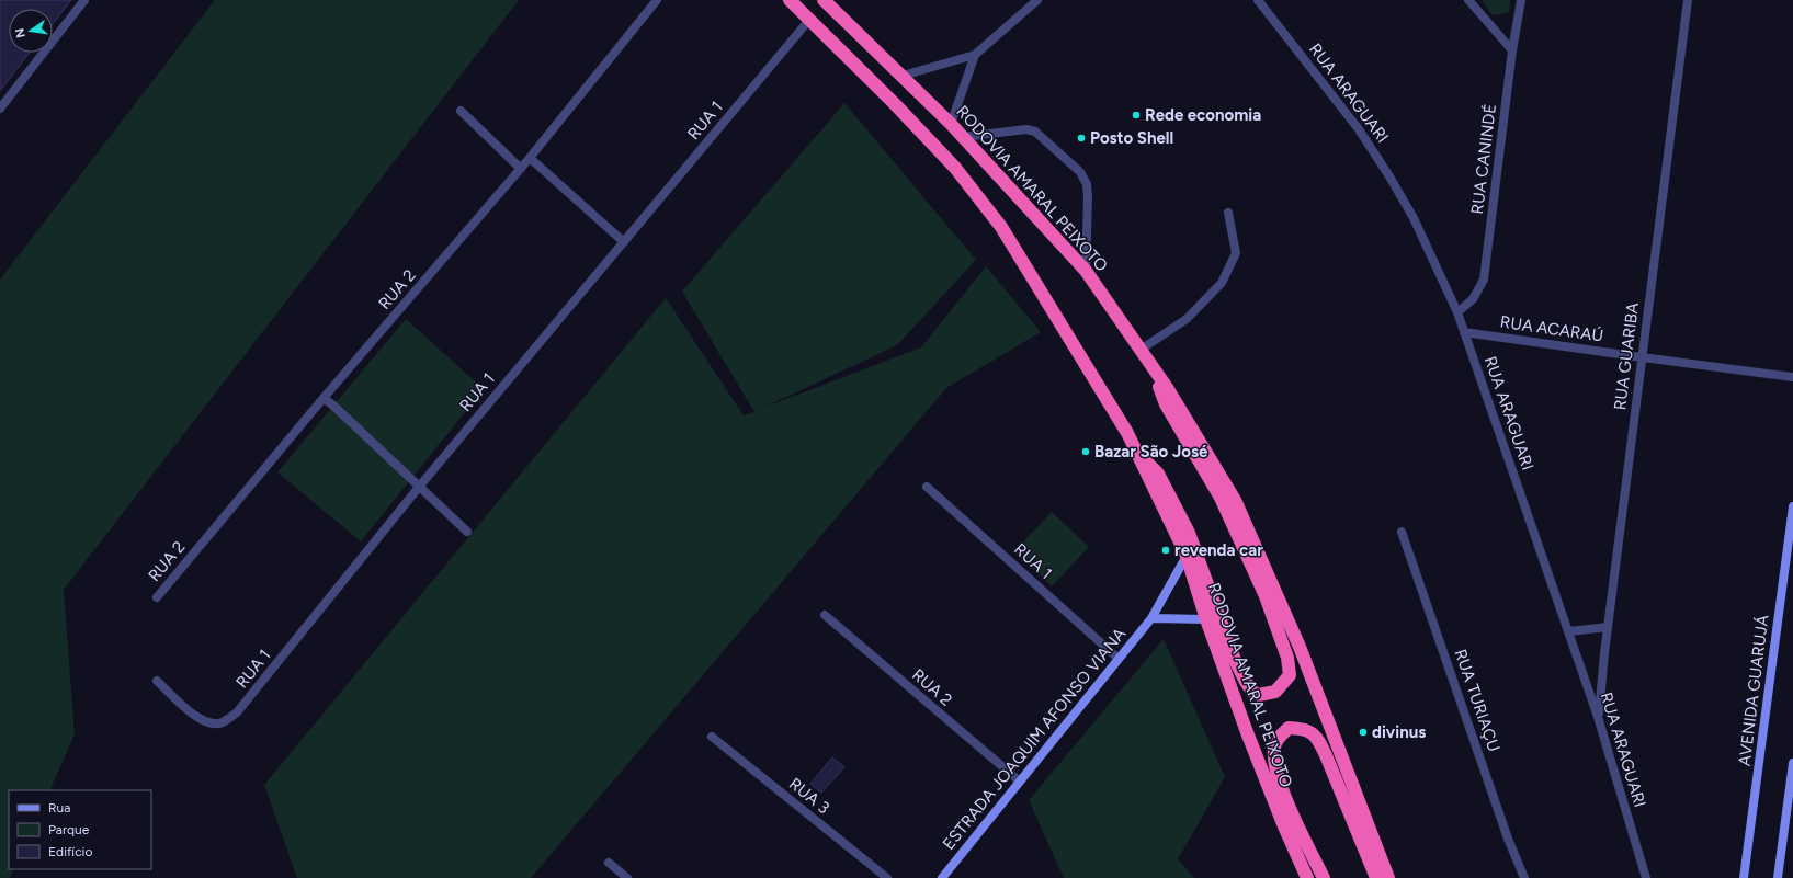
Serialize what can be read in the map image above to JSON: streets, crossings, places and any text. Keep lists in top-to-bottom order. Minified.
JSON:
{"streets":{"highway":["RODOVIA AMARAL PEIXOTO"],"street":["RUA ARAGUARI","RUA 1","RUA CANINDÉ","RUA 2","RUA ACARAÚ","RUA GUARIBA","AVENIDA GUARUJÁ","RUA TURIAÇU","ESTRADA JOAQUIM AFONSO VIANA","RUA 3"]},"crossings":[["RUA ARAGUARI","RUA CANINDÉ"],["RUA ARAGUARI","RUA ACARAÚ"],["RUA ARAGUARI","RUA GUARIBA"],["RUA 1","RODOVIA AMARAL PEIXOTO"],["RUA 1","ESTRADA JOAQUIM AFONSO VIANA"],["RODOVIA AMARAL PEIXOTO","ESTRADA JOAQUIM AFONSO VIANA"],["RUA 2","ESTRADA JOAQUIM AFONSO VIANA"],["RUA ACARAÚ","RUA GUARIBA"]],"places":["Rede economia","Posto Shell","Bazar São José","revenda car","divinus"],"legend":["Rua","Parque","Edifício"],"north":"left"}
